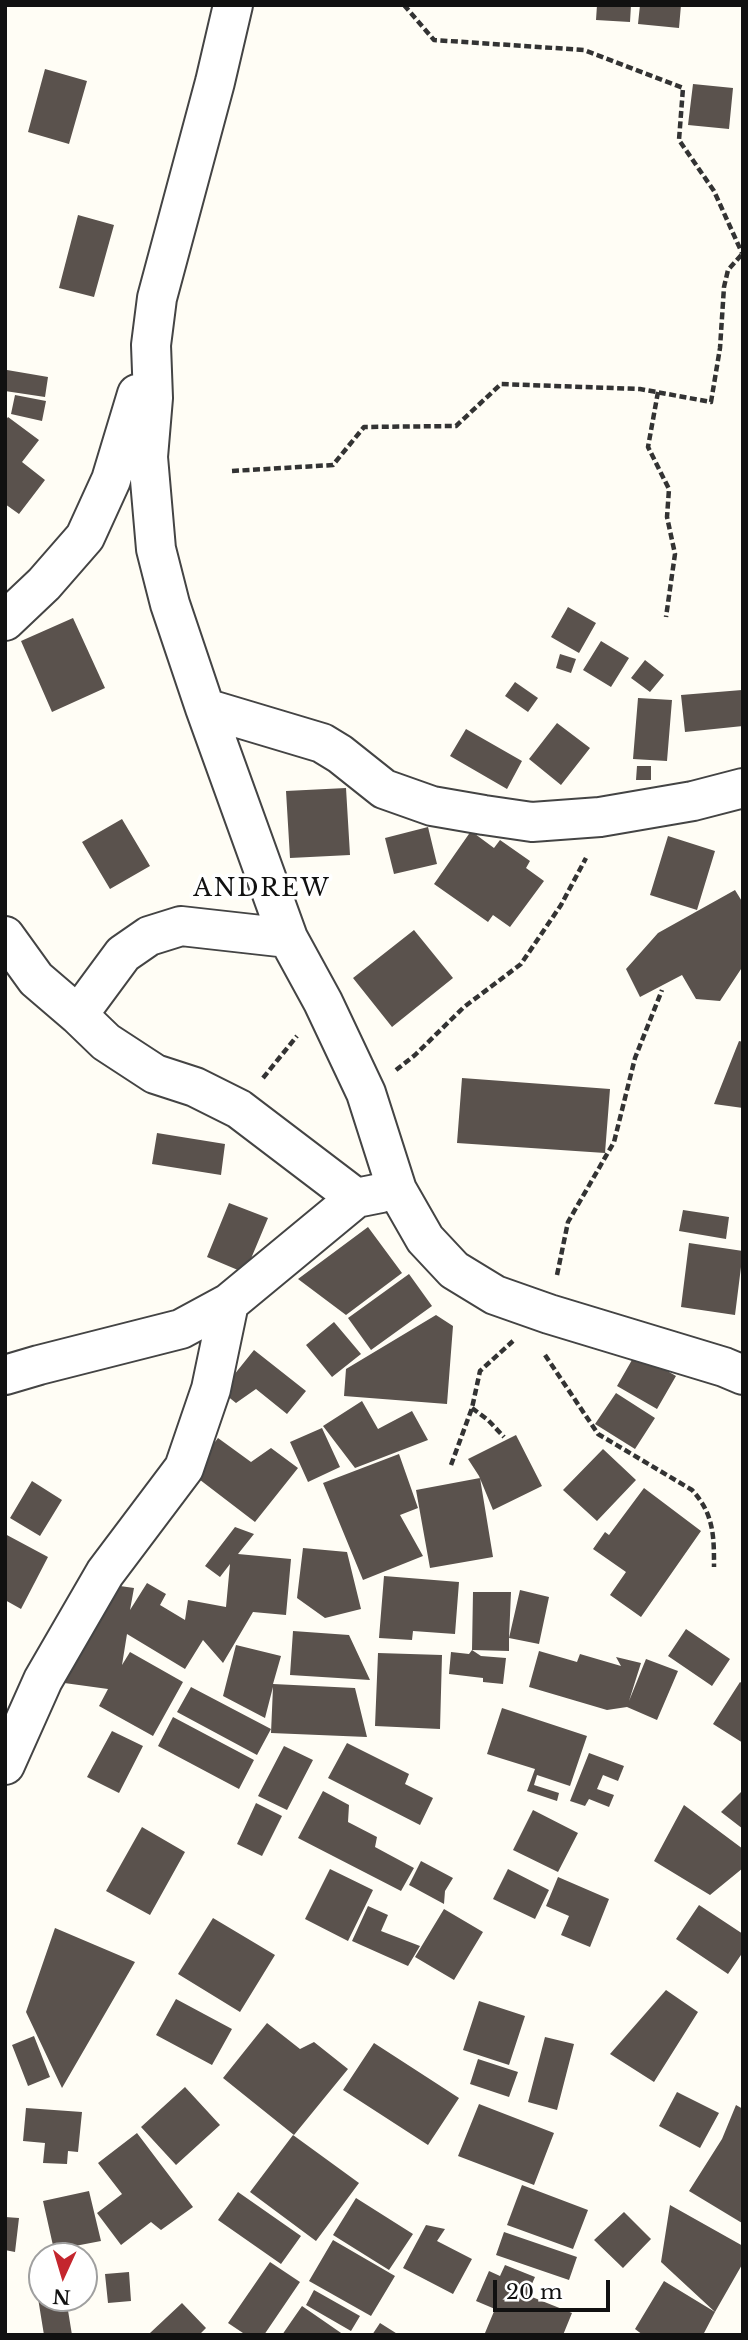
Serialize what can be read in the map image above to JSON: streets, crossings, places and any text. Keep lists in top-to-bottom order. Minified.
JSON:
{"districts":["ANDREW"],"scale_bar":"20 m","north":"bottom"}
